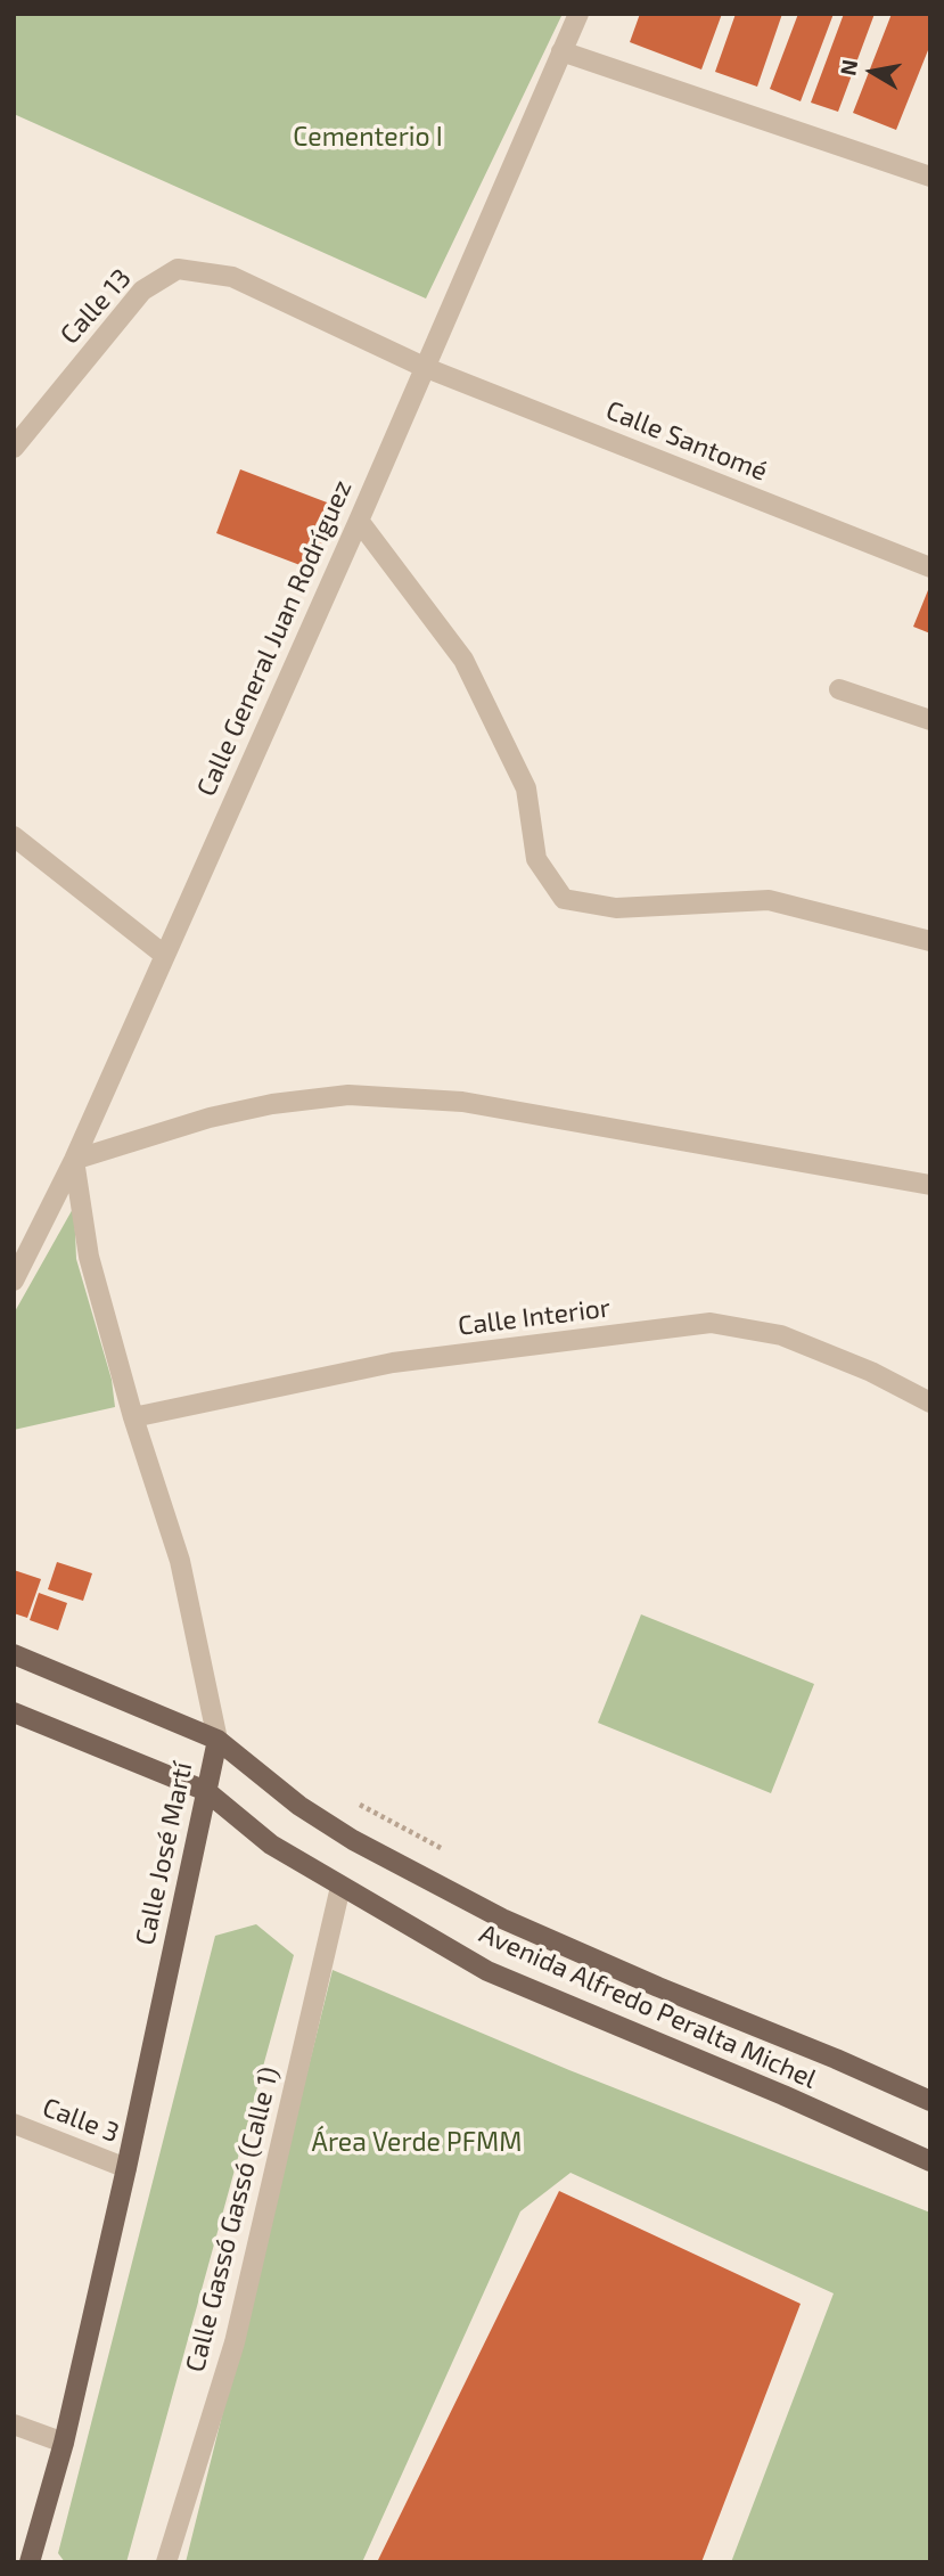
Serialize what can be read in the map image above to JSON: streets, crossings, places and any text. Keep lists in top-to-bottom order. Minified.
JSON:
{"streets":{"main road":["Calle José Martí","Avenida Alfredo Peralta Michel"],"street":["Calle 13","Calle Santomé","Calle General Juan Rodríguez","Calle Interior","Calle 3","Calle Gassó Gassó (Calle 1)"]},"crossings":[["Calle 13","Calle Santomé"],["Calle 13","Calle General Juan Rodríguez"],["Calle Santomé","Calle General Juan Rodríguez"],["Calle General Juan Rodríguez","Calle José Martí"],["Calle Interior","Calle José Martí"],["Calle José Martí","Avenida Alfredo Peralta Michel"],["Calle José Martí","Calle 3"],["Avenida Alfredo Peralta Michel","Calle Gassó Gassó (Calle 1)"]],"parks":["Cementerio I","Área Verde PFMM"],"north":"left"}
